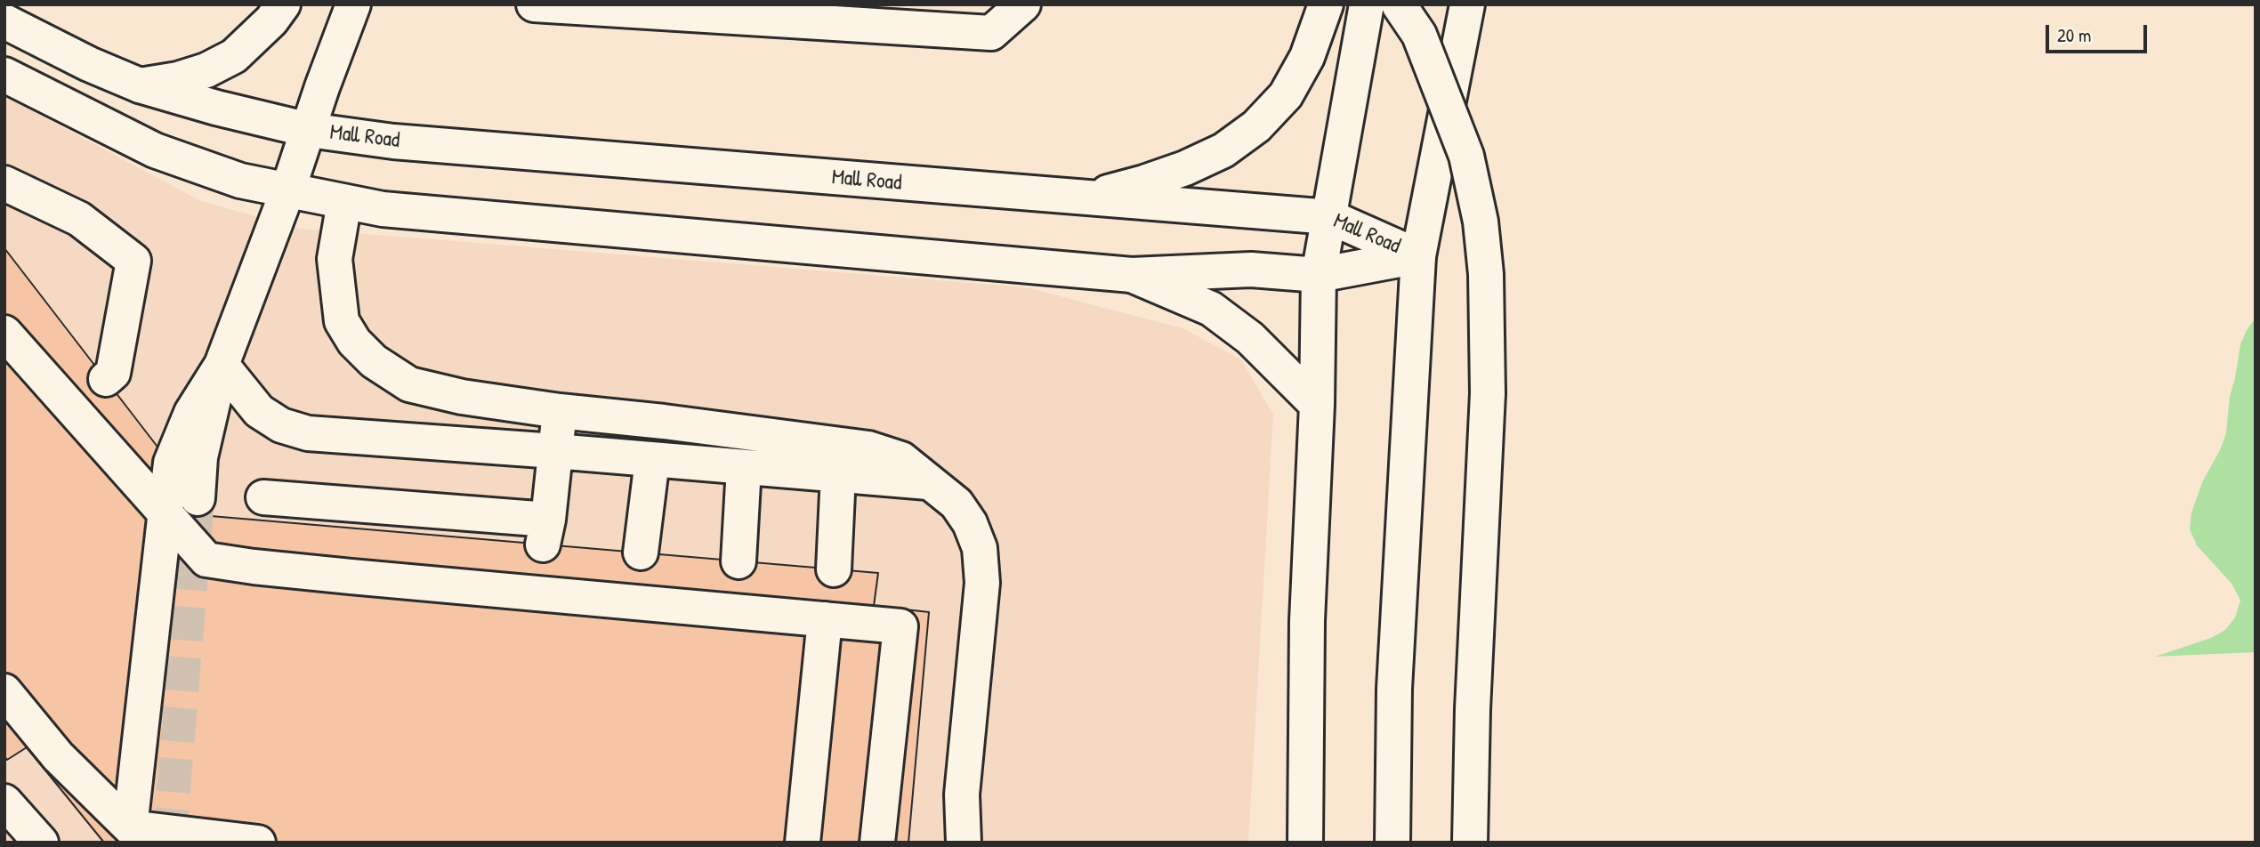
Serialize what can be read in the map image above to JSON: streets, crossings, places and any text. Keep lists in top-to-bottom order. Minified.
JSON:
{"streets":{"main road":["Mall Road"]},"scale_bar":"20 m"}
